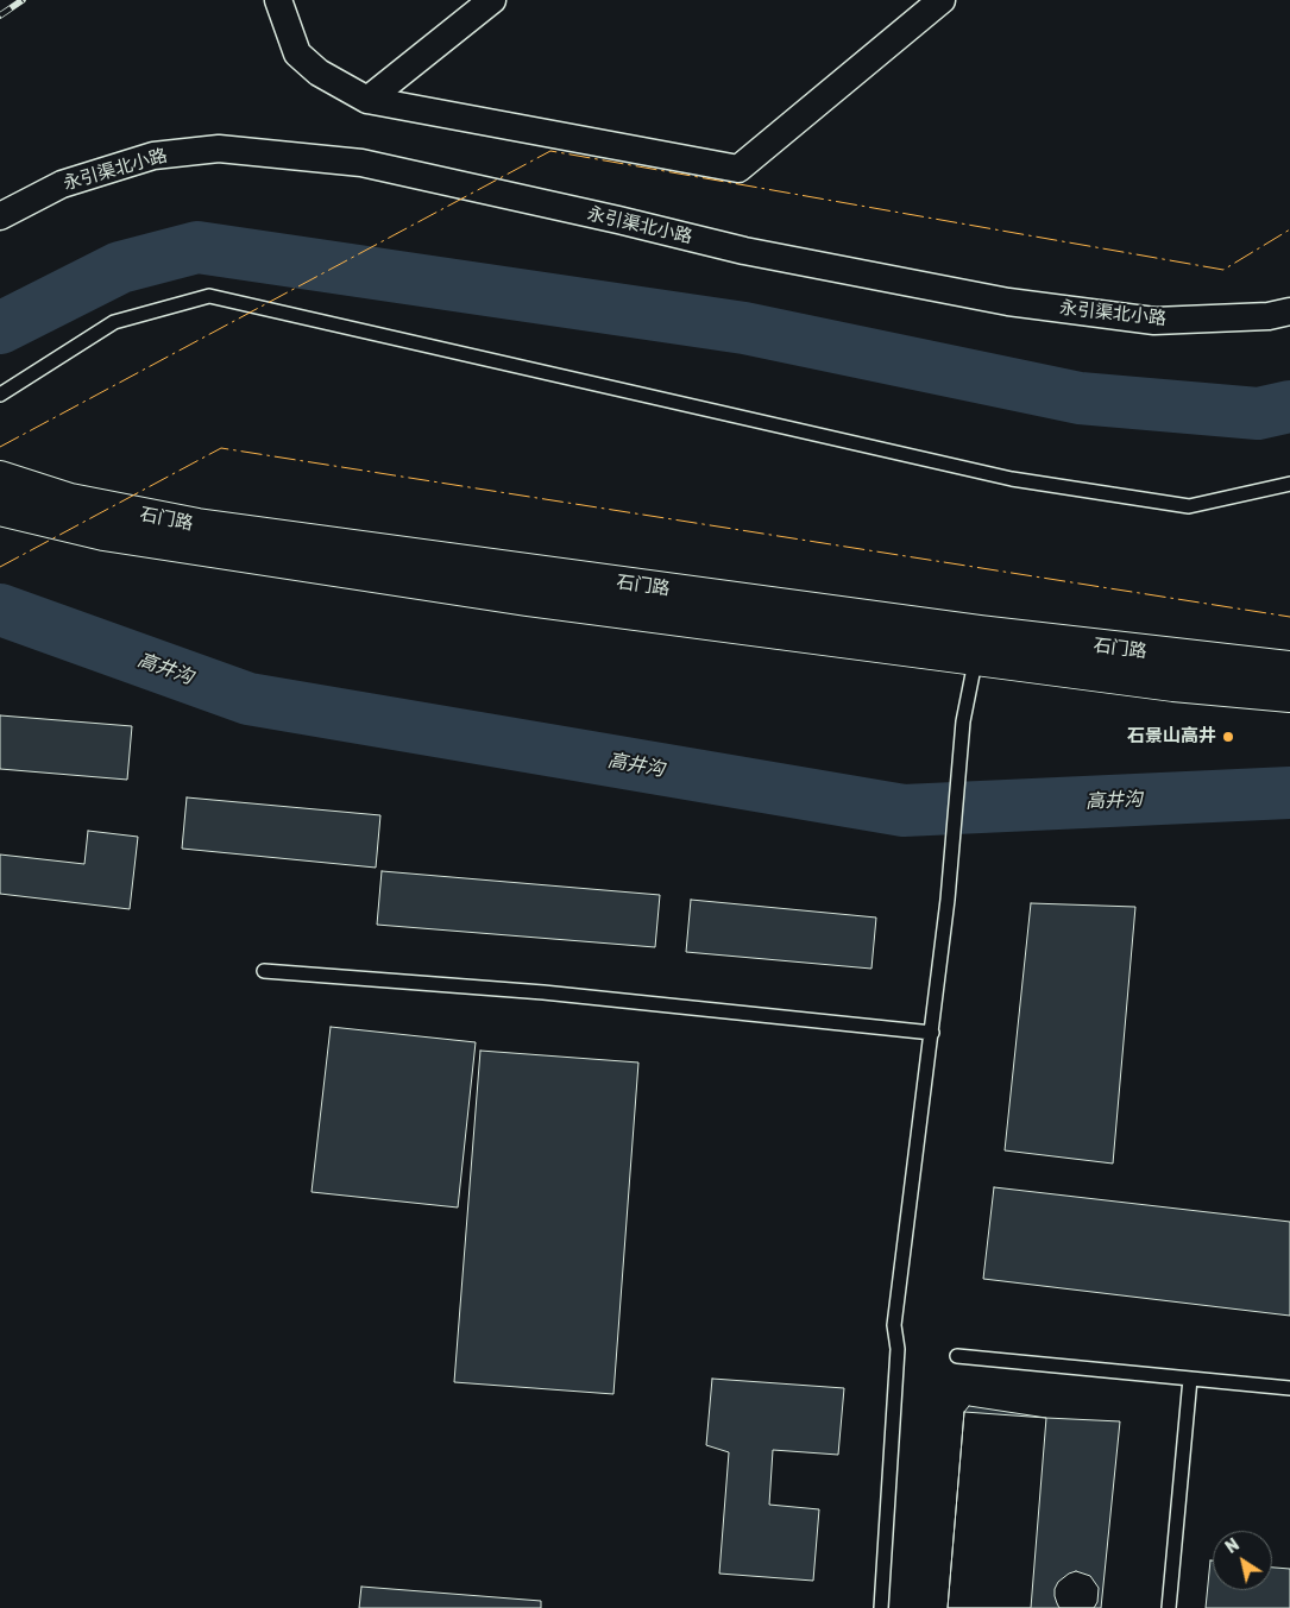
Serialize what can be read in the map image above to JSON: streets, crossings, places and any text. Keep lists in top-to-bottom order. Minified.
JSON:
{"streets":{"highway":["石门路"],"street":["永引渠北小路"]},"water":["高井沟"],"places":["石景山高井"],"north":"top left"}
